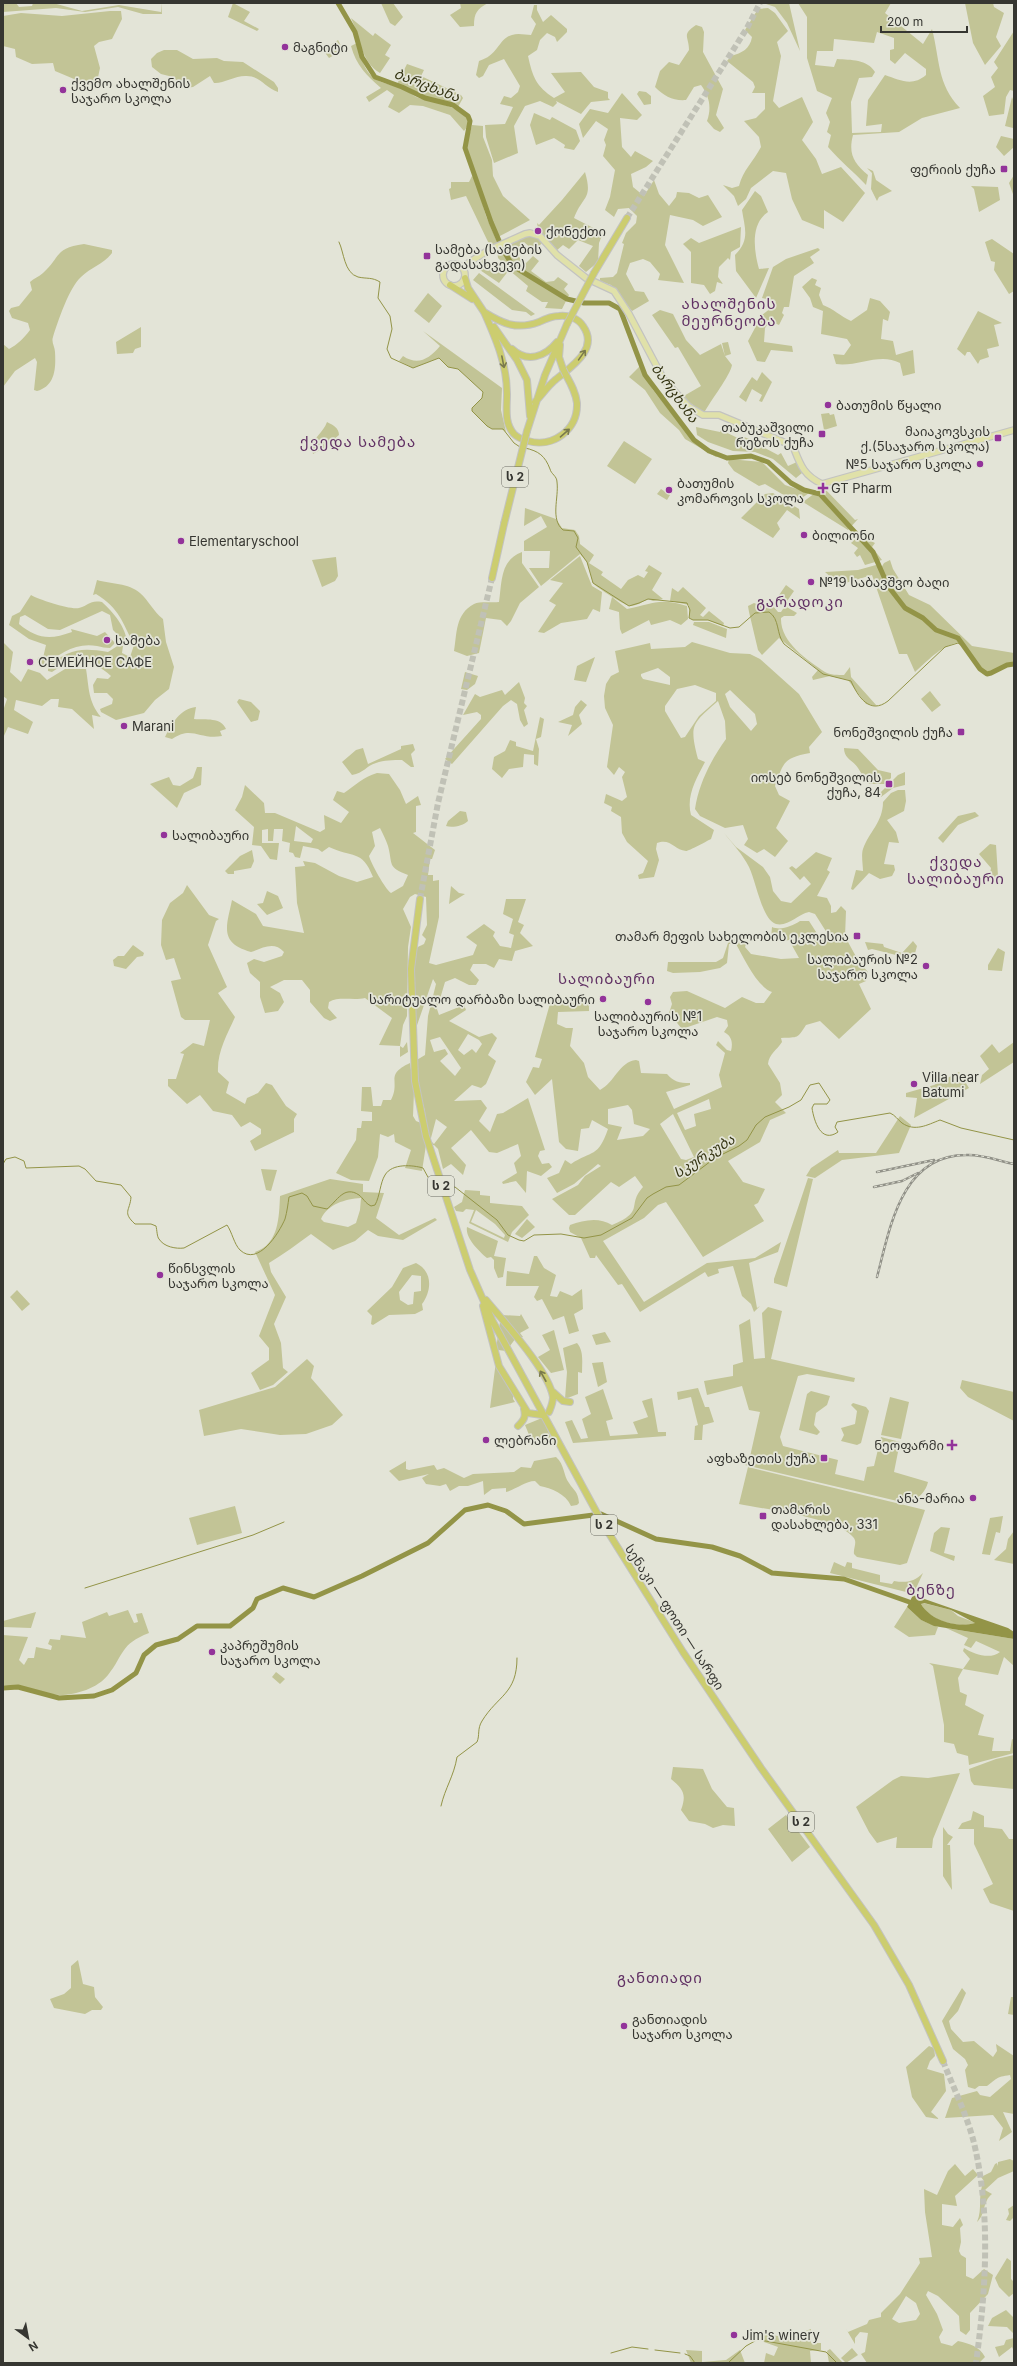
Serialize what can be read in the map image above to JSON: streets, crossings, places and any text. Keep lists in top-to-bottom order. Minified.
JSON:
{"streets":{"highway":["ს 2","სენაკი — ფოთი — სარფი"]},"districts":["ახალშენის მეურნეობა","ქვედა სამება","გარადოკი","ქვედა სალიბაური","სალიბაური","ბენზე","განთიადი"],"water":["ბარცხანა","სკურკუბა"],"places":{"other":["მაგნიტი","ქვემო ახალშენის საჯარო სკოლა","ქონექთი","ბათუმის წყალი","№5 საჯარო სკოლა","ბათუმის კომაროვის სკოლა","ბილიონი","Elementaryschool","№19 საბავშვო ბაღი","სამება","СЕМЕЙНОЕ САФЕ","Marani","სალიბაური","სალიბაურის №2 საჯარო სკოლა","სარიტუალო დარბაზი სალიბაური","სალიბაურის №1 საჯარო სკოლა","Villa near Batumi","წინსვლის საჯარო სკოლა","ლებრანი","ანა-მარია","კაპრეშუმის საჯარო სკოლა","განთიადის საჯარო სკოლა","Jim's winery"],"transit":["ფერიის ქუჩა","სამება (სამების გადასახვევი)","თაბუკაშვილი რეზოს ქუჩა","მაიაკოვსკის ქ.(5საჯარო სკოლა)","ნონეშვილის ქუჩა","იოსებ ნონეშვილის ქუჩა, 84","თამარ მეფის სახელობის ეკლესია","აფხაზეთის ქუჩა","თამარის დასახლება, 331"],"health":["GT Pharm","ნეოფარმი"]},"scale_bar":"200 m","north":"bottom right"}
